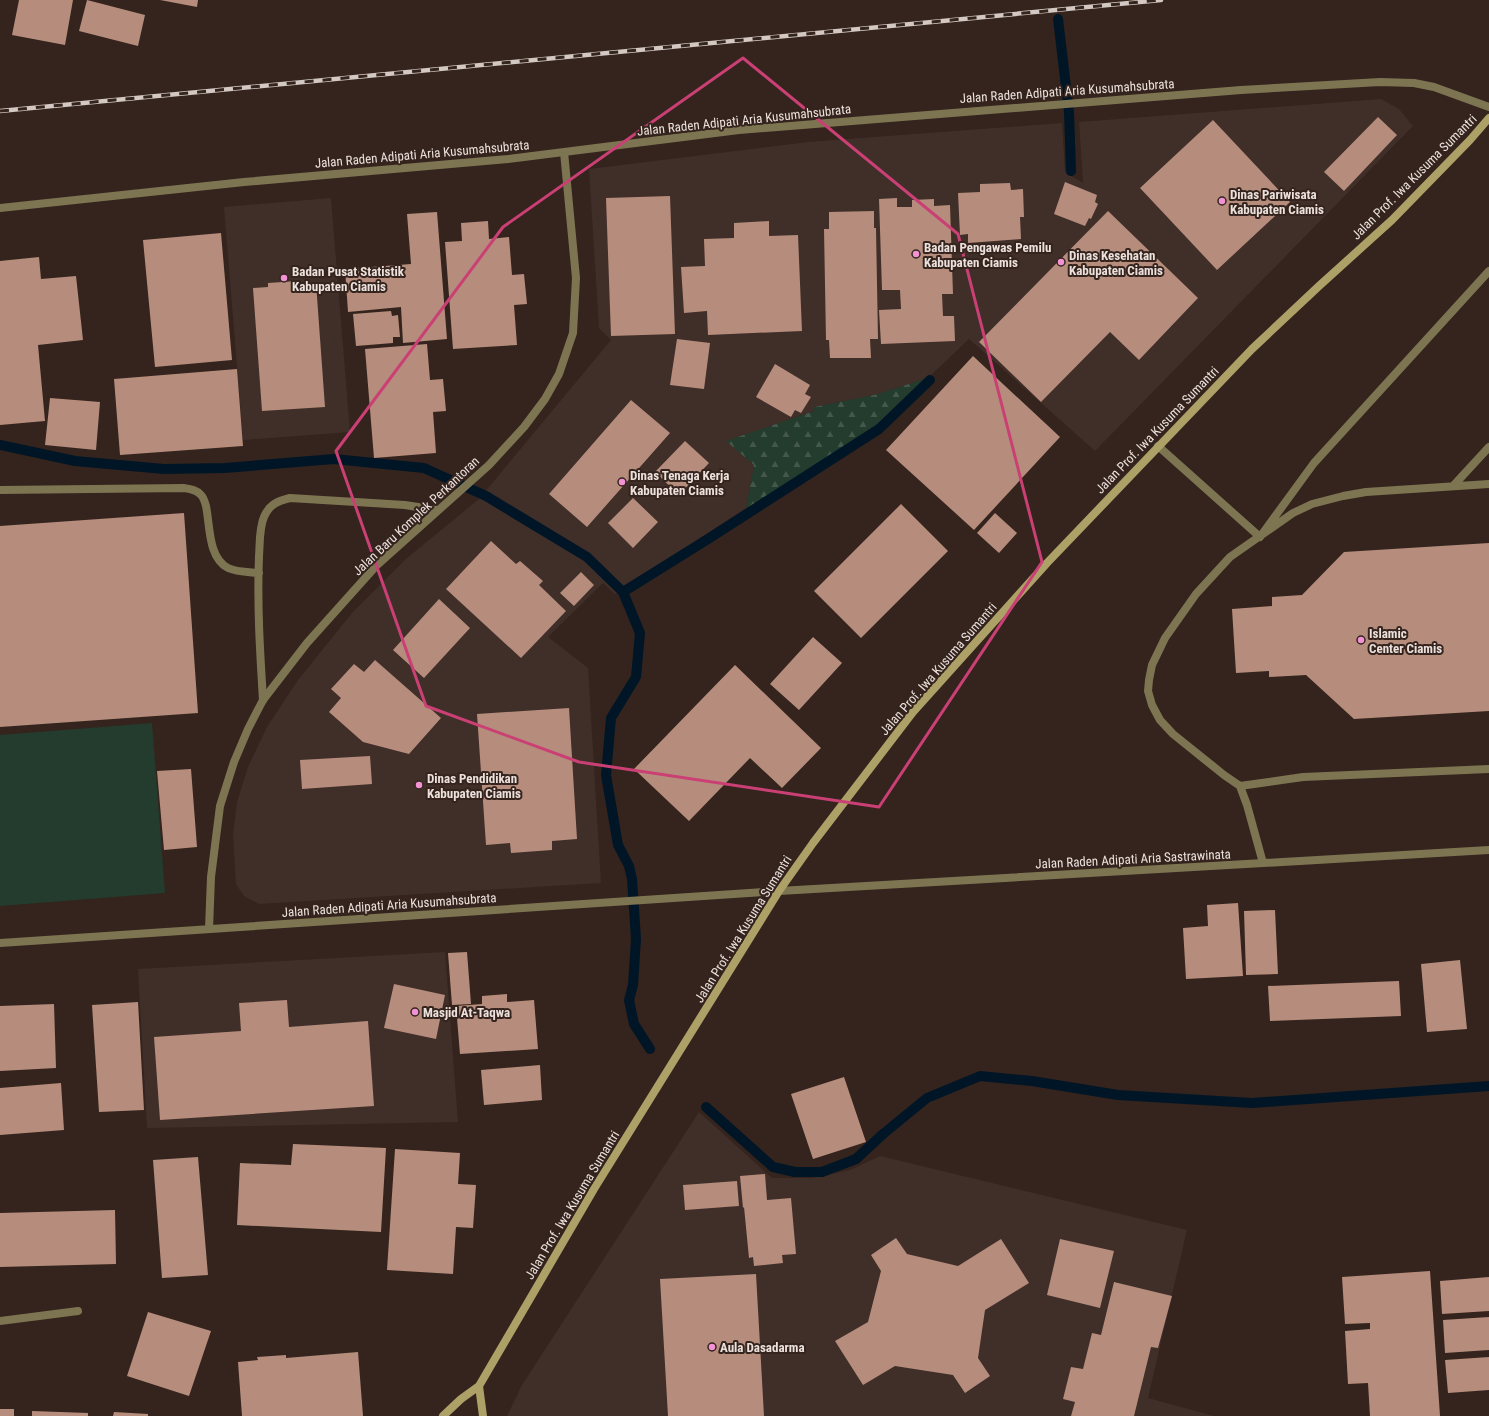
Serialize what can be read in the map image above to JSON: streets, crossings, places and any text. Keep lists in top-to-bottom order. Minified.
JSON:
{"streets":{"main road":["Jalan Prof. Iwa Kusuma Sumantri"],"street":["Jalan Raden Adipati Aria Kusumahsubrata","Jalan Baru Komplek Perkantoran","Jalan Raden Adipati Aria Sastrawinata"]},"crossings":[["Jalan Raden Adipati Aria Kusumahsubrata","Jalan Prof. Iwa Kusuma Sumantri"],["Jalan Raden Adipati Aria Kusumahsubrata","Jalan Baru Komplek Perkantoran"],["Jalan Raden Adipati Aria Kusumahsubrata","Jalan Raden Adipati Aria Sastrawinata"],["Jalan Prof. Iwa Kusuma Sumantri","Jalan Raden Adipati Aria Sastrawinata"]],"places":["Dinas Pariwisata Kabupaten Ciamis","Badan Pengawas Pemilu Kabupaten Ciamis","Dinas Kesehatan Kabupaten Ciamis","Badan Pusat Statistik Kabupaten Ciamis","Dinas Tenaga Kerja Kabupaten Ciamis","Islamic Center Ciamis","Dinas Pendidikan Kabupaten Ciamis","Masjid At-Taqwa","Aula Dasadarma"]}
